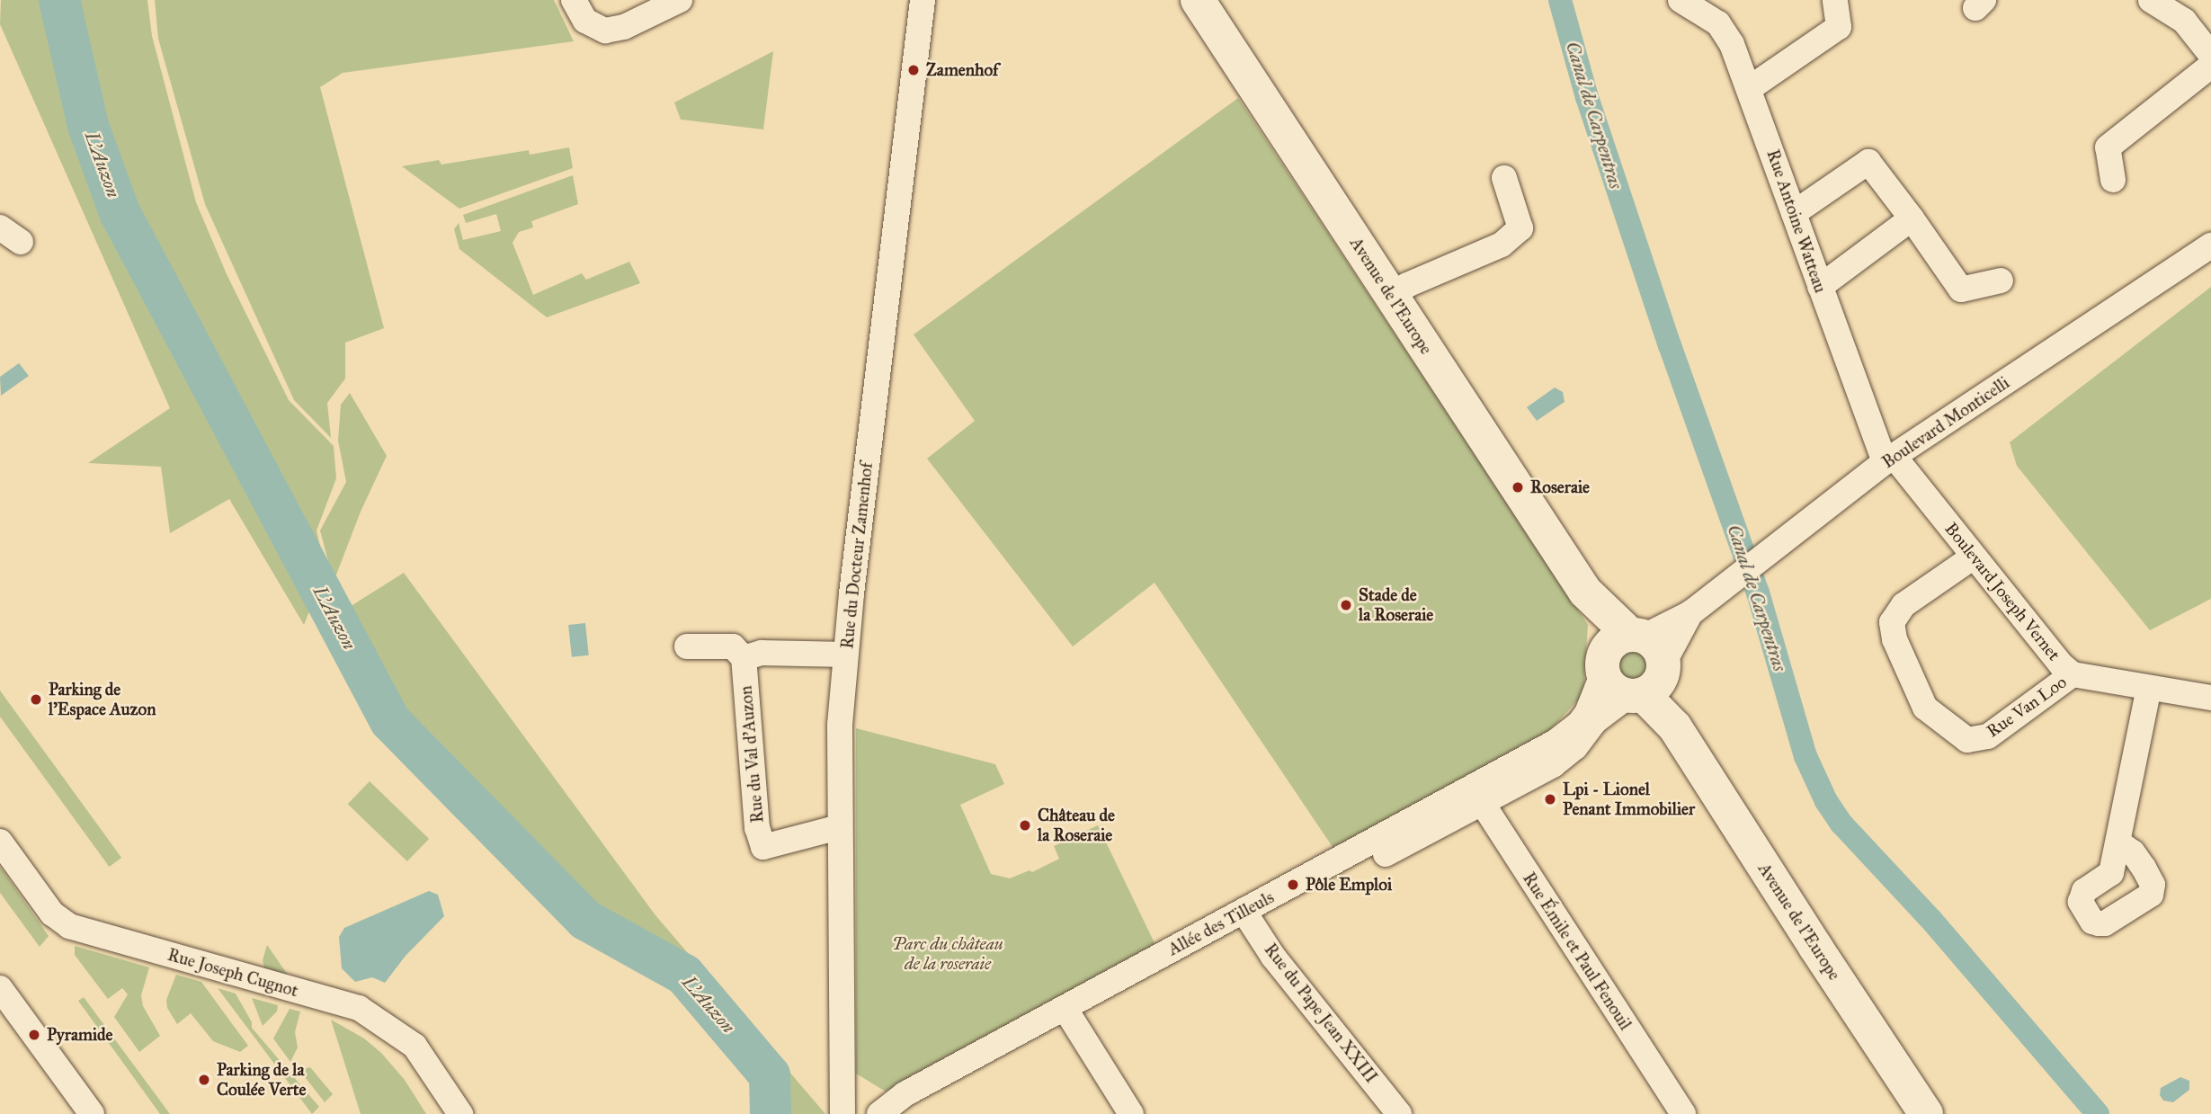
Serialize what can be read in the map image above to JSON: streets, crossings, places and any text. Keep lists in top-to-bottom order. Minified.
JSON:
{"streets":{"main road":["Avenue de l'Europe"],"street":["Rue Antoine Watteau","Boulevard Monticelli","Rue du Docteur Zamenhof","Boulevard Joseph Vernet","Rue Van Loo","Rue du Val d'Auzon","Allée des Tilleuls","Rue Émile et Paul Fenouil","Rue Joseph Cugnot","Rue du Pape Jean XXIII"]},"crossings":[["Rue Antoine Watteau","Boulevard Monticelli"],["Rue Antoine Watteau","Boulevard Joseph Vernet"],["Avenue de l'Europe","Boulevard Monticelli"],["Avenue de l'Europe","Allée des Tilleuls"],["Boulevard Monticelli","Boulevard Joseph Vernet"],["Boulevard Monticelli","Allée des Tilleuls"],["Rue du Docteur Zamenhof","Rue du Val d'Auzon"],["Boulevard Joseph Vernet","Rue Van Loo"],["Allée des Tilleuls","Rue Émile et Paul Fenouil"],["Allée des Tilleuls","Rue du Pape Jean XXIII"]],"water":["Canal de Carpentras","L'Auzon"],"parks":["Parc du château de la roseraie"],"places":["Zamenhof","Roseraie","Stade de la Roseraie","Parking de l'Espace Auzon","Lpi - Lionel Penant Immobilier","Château de la Roseraie","Pôle Emploi","Pyramide","Parking de la Coulée Verte"]}
